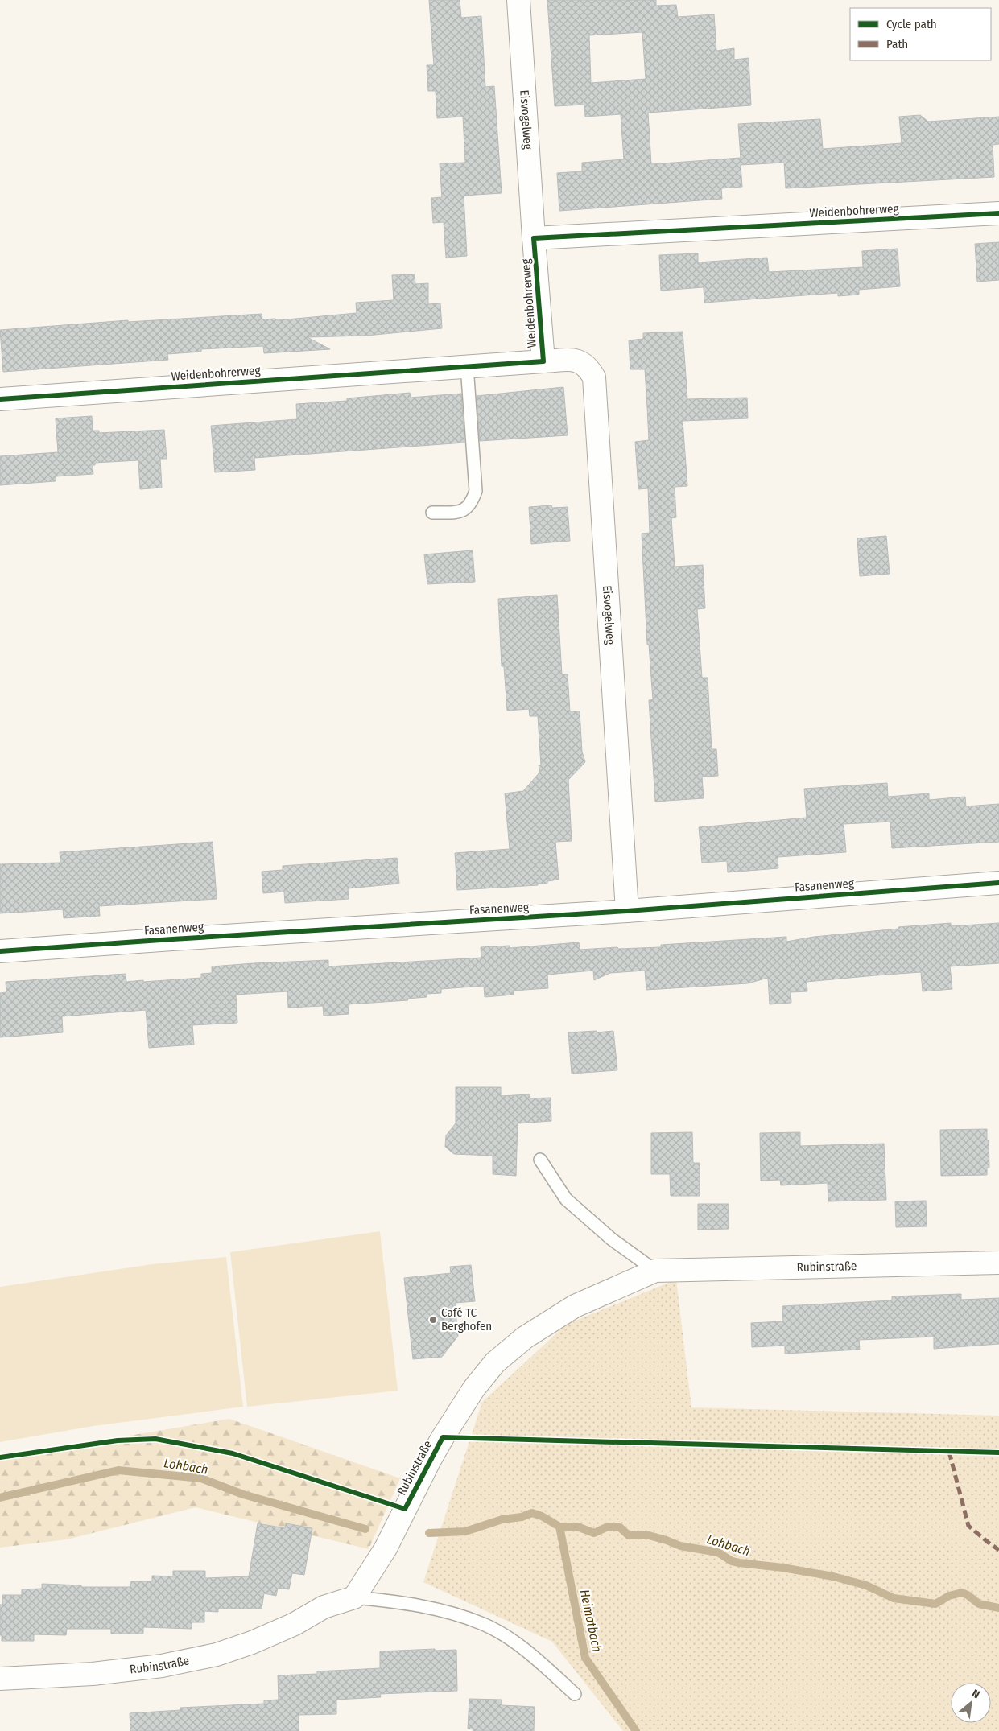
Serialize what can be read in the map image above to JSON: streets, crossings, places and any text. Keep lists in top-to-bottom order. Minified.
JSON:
{"streets":{"street":["Eisvogelweg","Weidenbohrerweg","Fasanenweg","Rubinstraße"]},"crossings":[["Eisvogelweg","Weidenbohrerweg"],["Eisvogelweg","Fasanenweg"]],"water":["Lohbach","Heimatbach"],"places":["Café TC Berghofen"],"legend":["Cycle path","Path"],"north":"top right"}
